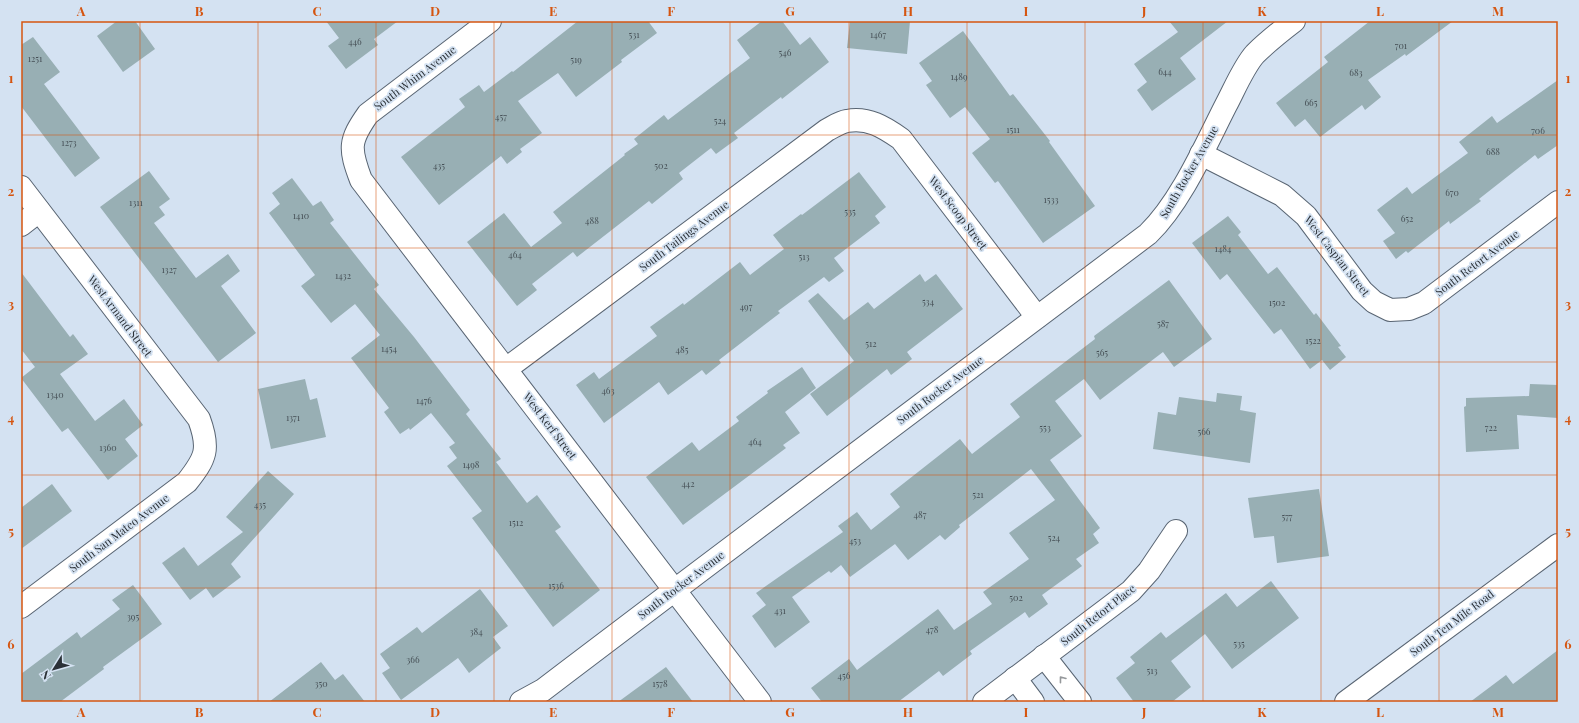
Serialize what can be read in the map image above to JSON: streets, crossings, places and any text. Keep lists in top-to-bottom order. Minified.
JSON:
{"streets":{"street":["South Whim Avenue","South Rocker Avenue","West Scoop Street","South Tailings Avenue","West Caspian Street","South Retort Avenue","West Armand Street","West Kerf Street","South San Mateo Avenue","South Retort Place","South Ten Mile Road"]},"crossings":[["South Whim Avenue","West Kerf Street"],["South Rocker Avenue","West Scoop Street"],["South Rocker Avenue","West Caspian Street"],["South Rocker Avenue","West Kerf Street"],["West Scoop Street","South Tailings Avenue"],["South Tailings Avenue","West Kerf Street"],["West Caspian Street","South Retort Avenue"],["West Armand Street","South San Mateo Avenue"]],"house_numbers":["531","1467","446","701","546","1251","519","644","683","1489","665","457","524","1511","706","1273","688","435","502","670","1533","1311","535","1410","652","488","1484","464","513","1327","1432","534","1502","497","587","1522","512","1454","485","565","463","1340","1476","1371","553","722","566","464","1360","1498","442","521","435","487","577","1512","524","453","1536","502","431","395","478","384","535","366","513","456","350","1578"],"north":"bottom left","grid":{"columns":["A","B","C","D","E","F","G","H","I","J","K","L","M"],"rows":["1","2","3","4","5","6"]}}
